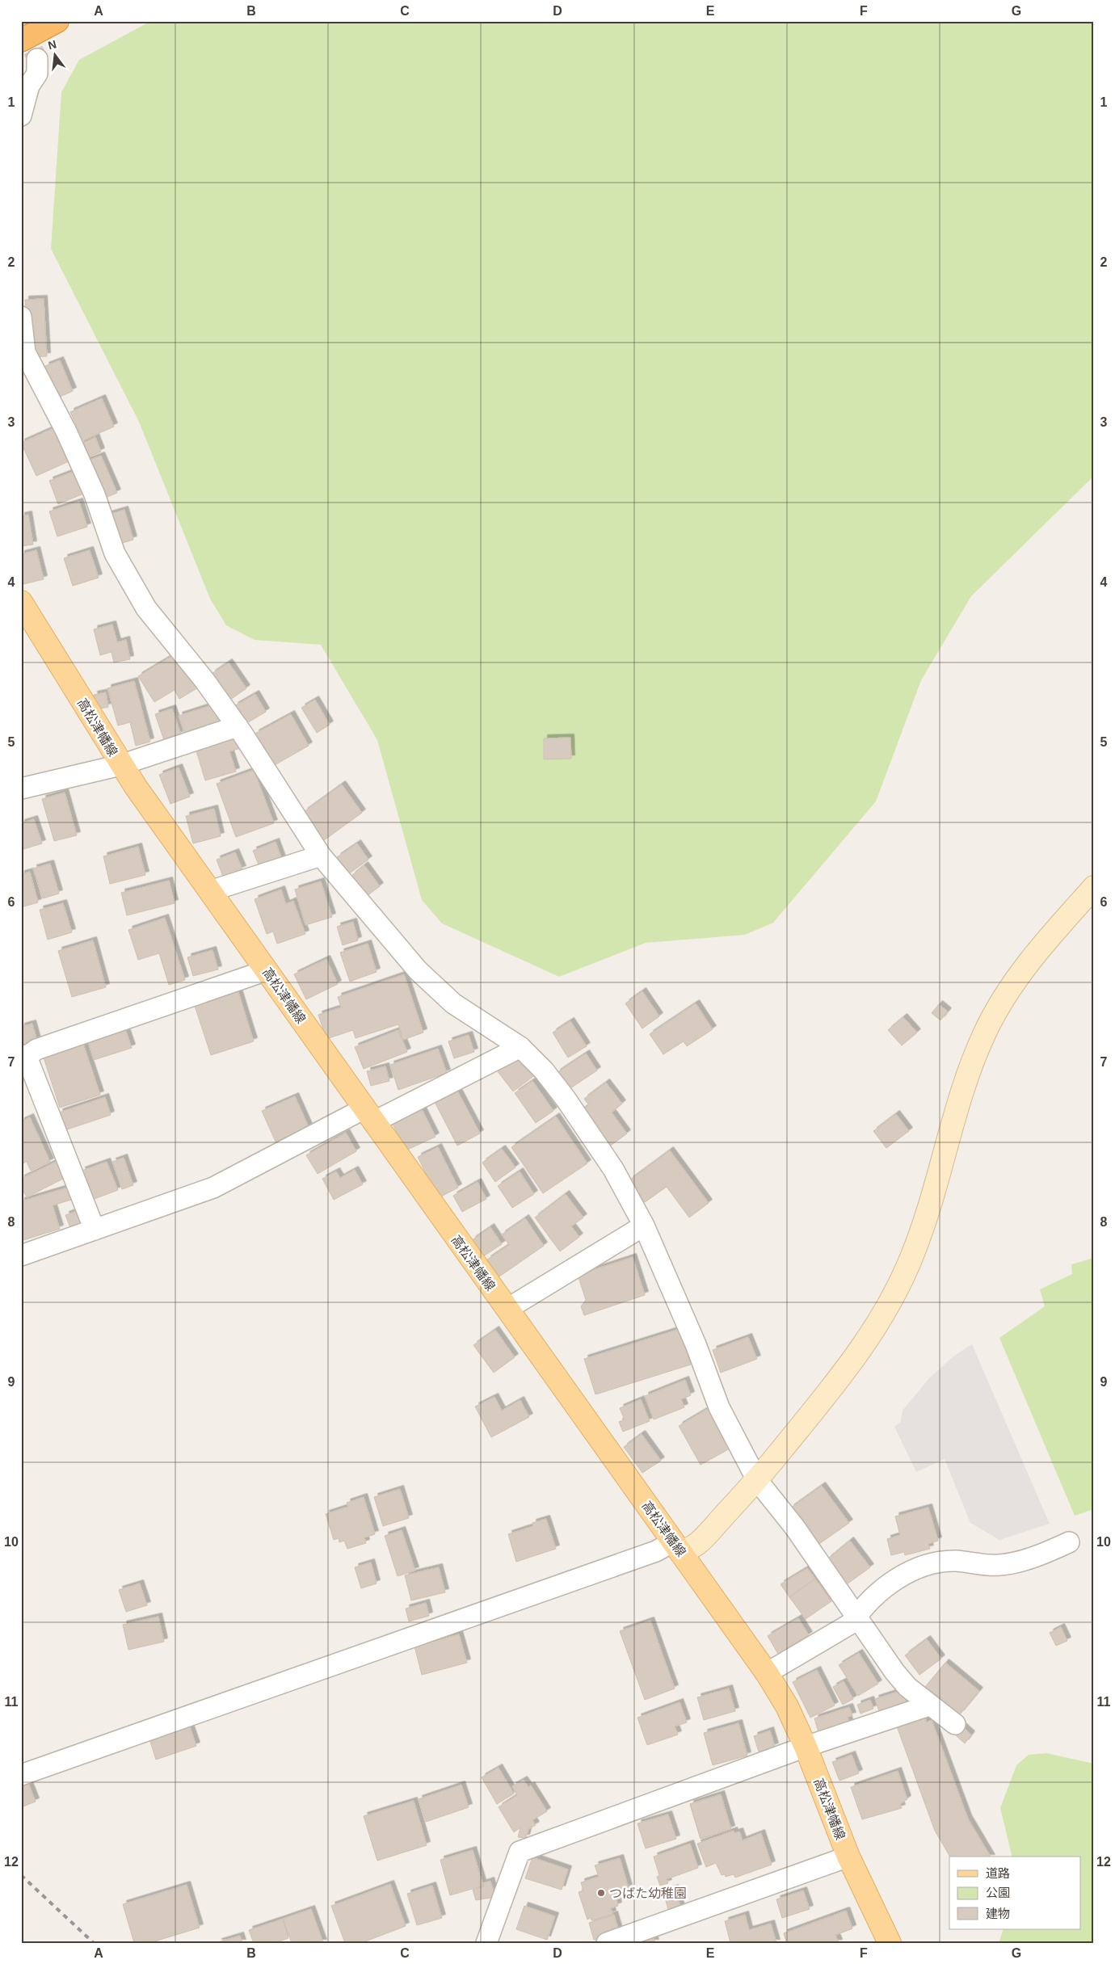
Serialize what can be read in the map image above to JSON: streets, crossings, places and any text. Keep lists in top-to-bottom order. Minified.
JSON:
{"streets":{"main road":["高松津幡線"]},"places":["つばた幼稚園"],"legend":["道路","公園","建物"],"north":"top","grid":{"columns":["A","B","C","D","E","F","G"],"rows":["1","2","3","4","5","6","7","8","9","10","11","12"]}}
